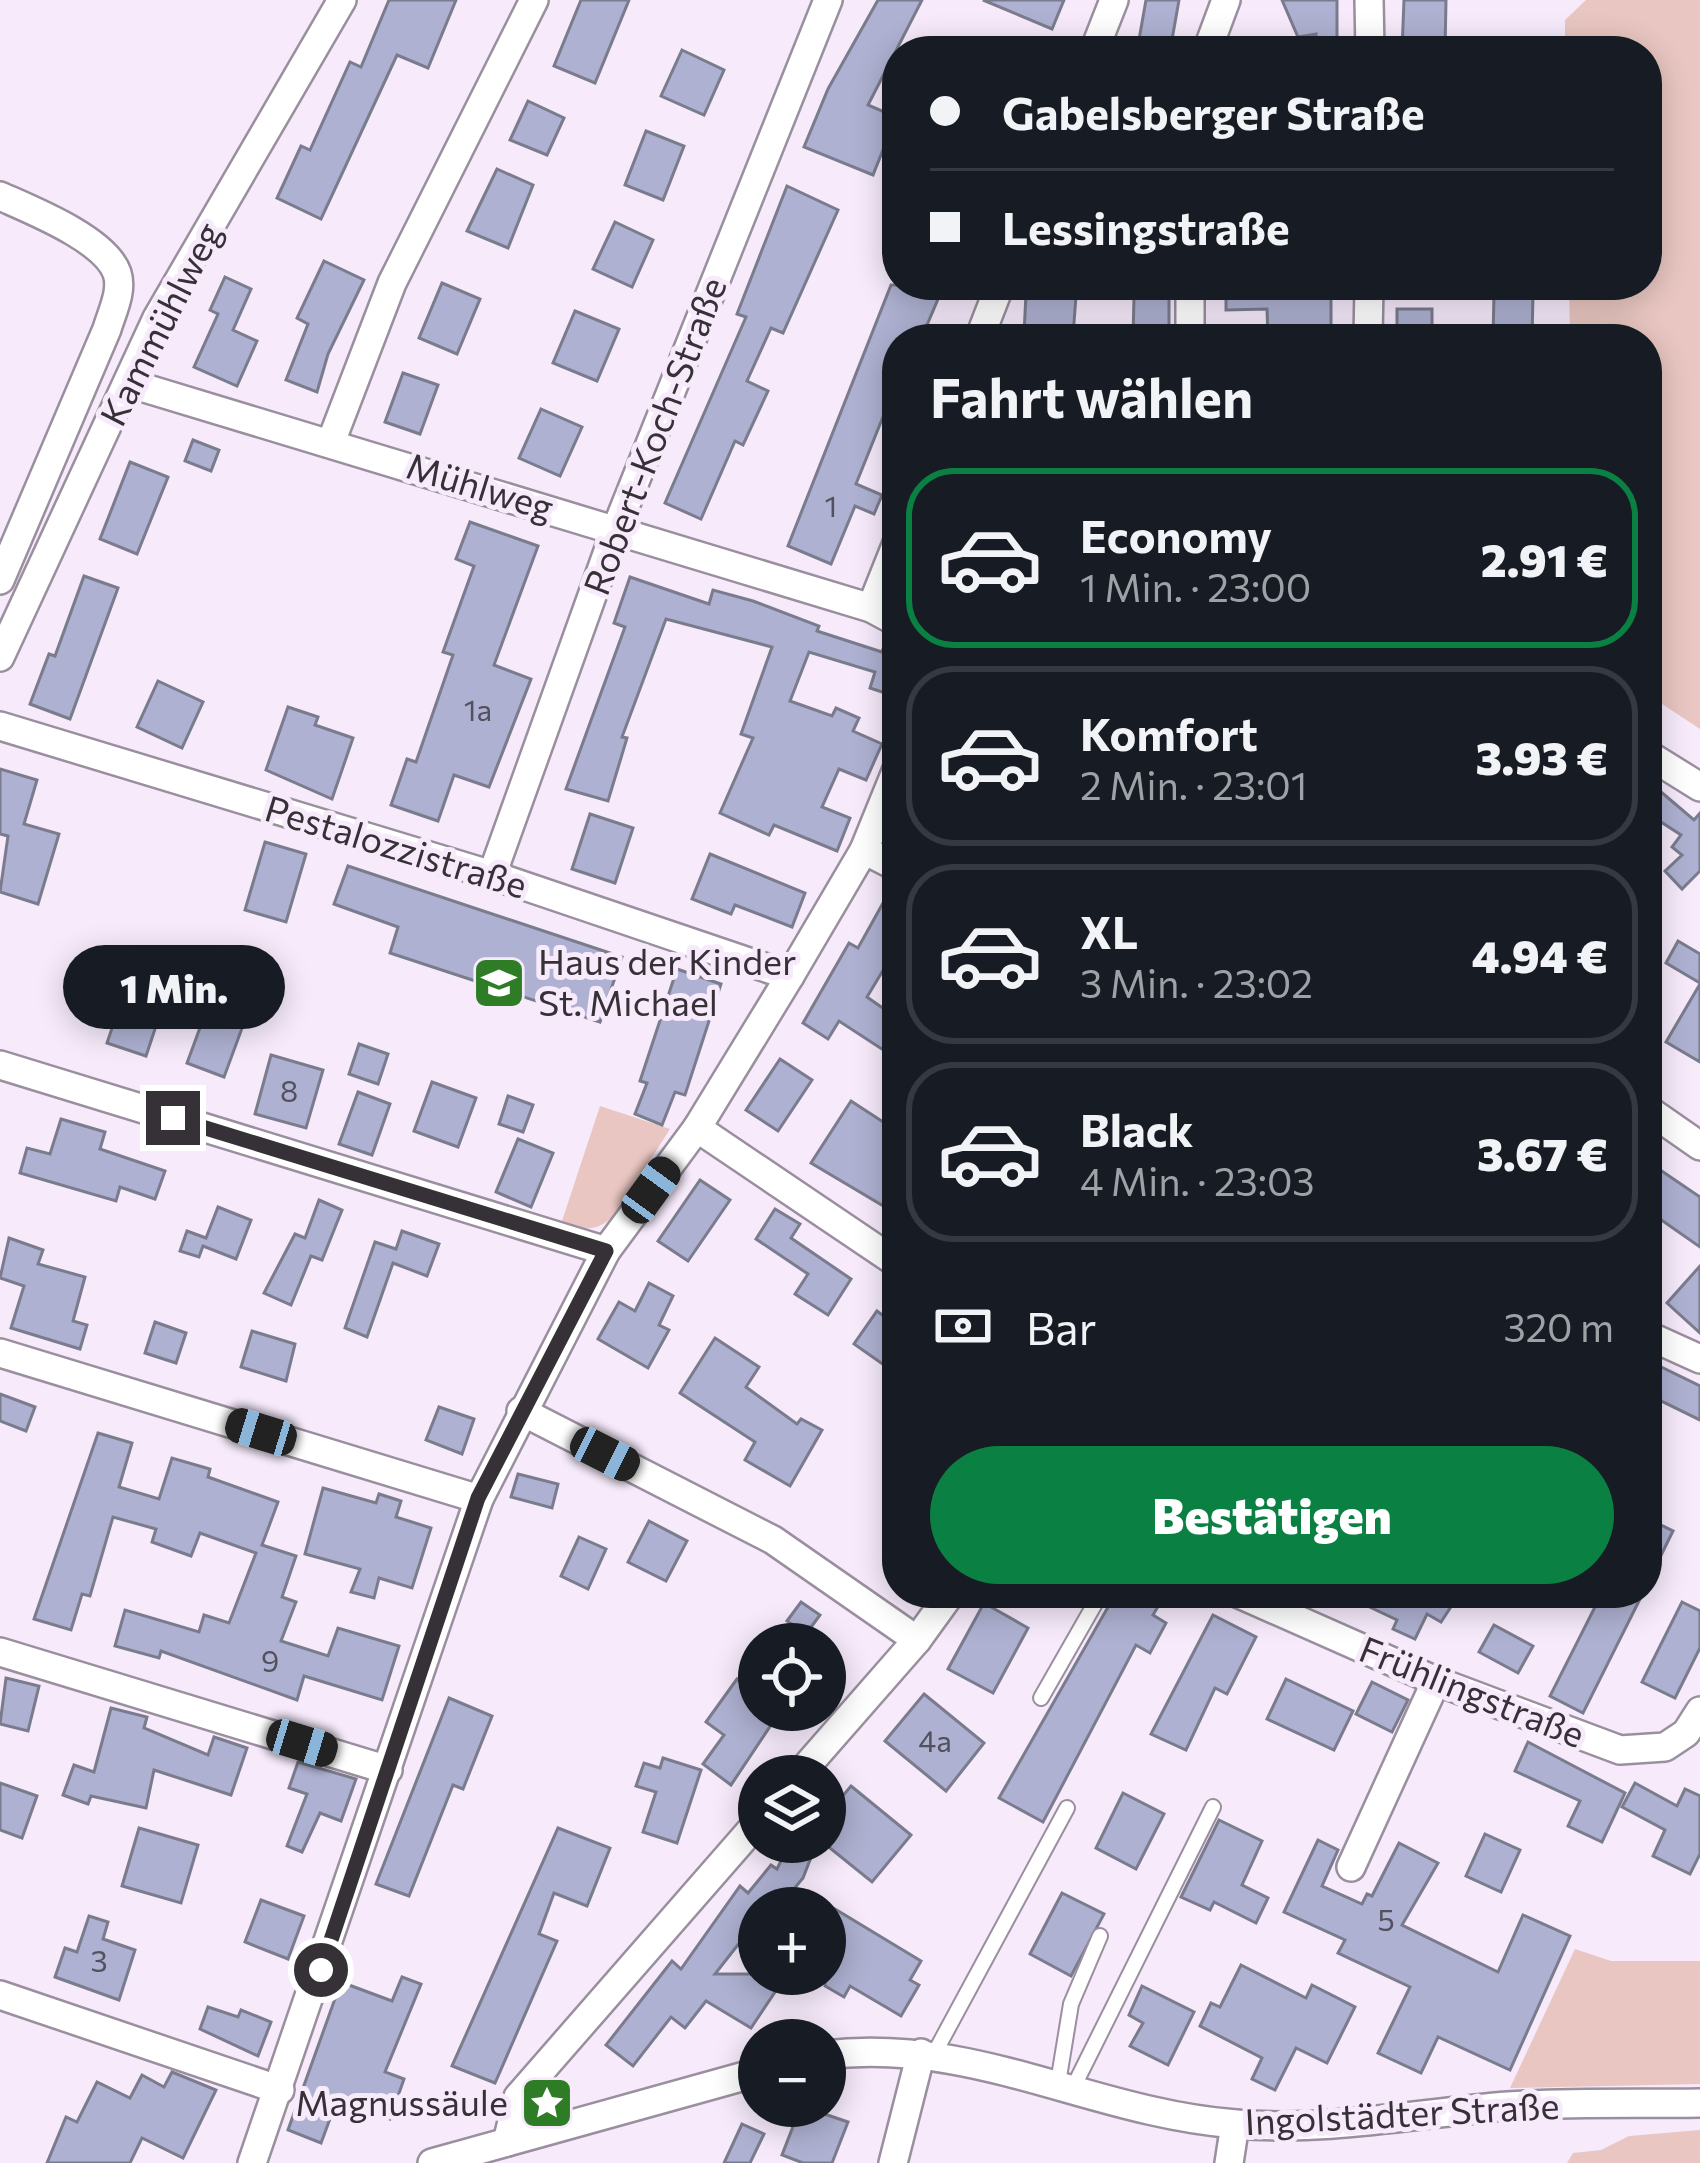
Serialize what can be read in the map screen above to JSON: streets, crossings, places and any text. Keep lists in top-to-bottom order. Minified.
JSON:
{"streets":{"street":["Kammühlweg","Robert-Koch-Straße","Mühlweg","Pestalozzistraße","Frühlingstraße","Ingolstädter Straße"]},"crossings":[["Kammühlweg","Mühlweg"],["Robert-Koch-Straße","Mühlweg"],["Robert-Koch-Straße","Pestalozzistraße"]],"places":{"school or university":["Haus der Kinder St. Michael"],"place":["Magnussäule"]},"house_numbers":["1","1a","8","9","4a","5","3"],"page":{"banner":["Gabelsberger Straße","Lessingstraße"],"heading":"Fahrt wählen","list":[{"name":"Economy","note":"1 Min. · 23:00","value":"2.91 €"},{"name":"Komfort","note":"2 Min. · 23:01","value":"3.93 €"},{"name":"XL","note":"3 Min. · 23:02","value":"4.94 €"},{"name":"Black","note":"4 Min. · 23:03","value":"3.67 €"}],"bubble":"1 Min.","pay":["Bar","320 m"],"buttons":"Bestätigen","map_buttons":["+","−"]}}
